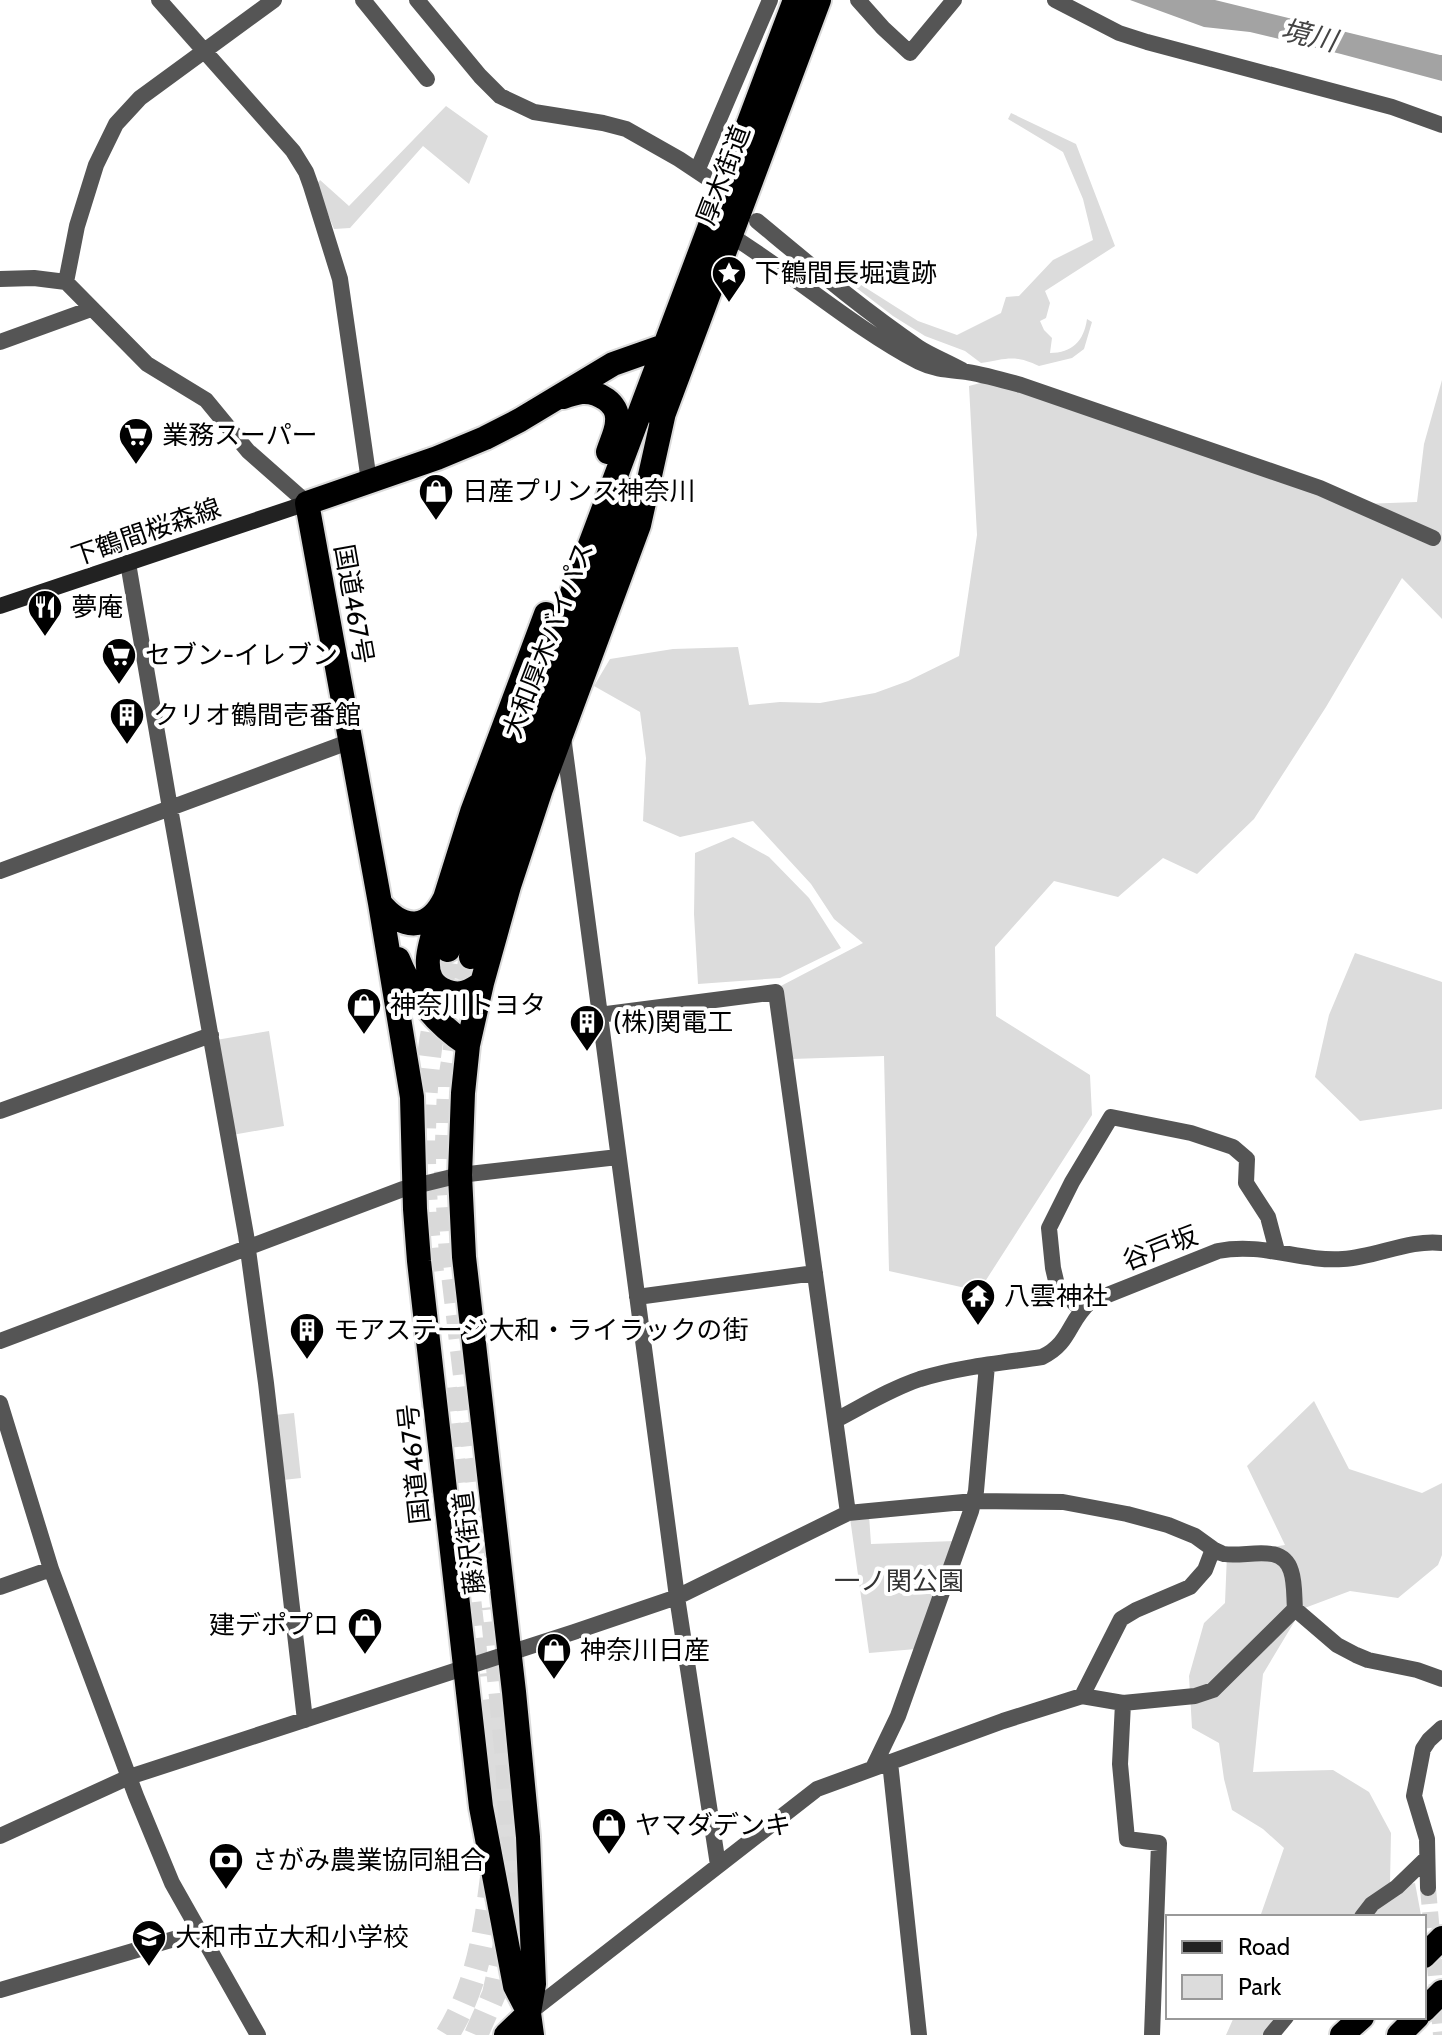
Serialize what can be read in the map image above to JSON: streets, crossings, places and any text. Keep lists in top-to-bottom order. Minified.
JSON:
{"streets":{"highway":["厚木街道","国道467号","大和厚木バイパス","藤沢街道"],"street":["下鶴間桜森線","谷戸坂"]},"crossings":[["厚木街道","大和厚木バイパス"],["下鶴間桜森線","国道467号"],["国道467号","藤沢街道"],["大和厚木バイパス","藤沢街道"]],"water":["境川"],"parks":["一ノ関公園"],"places":{"place":["下鶴間長堀遺跡"],"supermarket":["業務スーパー","セブン-イレブン"],"shop":["日産プリンス神奈川","神奈川トヨタ","建デポプロ","神奈川日産","ヤマダデンキ"],"restaurant":["夢庵"],"building":["クリオ鶴間壱番館","(株)関電工","モアステージ大和・ライラックの街"],"temple":["八雲神社"],"bank":["さがみ農業協同組合"],"school or university":["大和市立大和小学校"]},"legend":["Road","Park"]}
